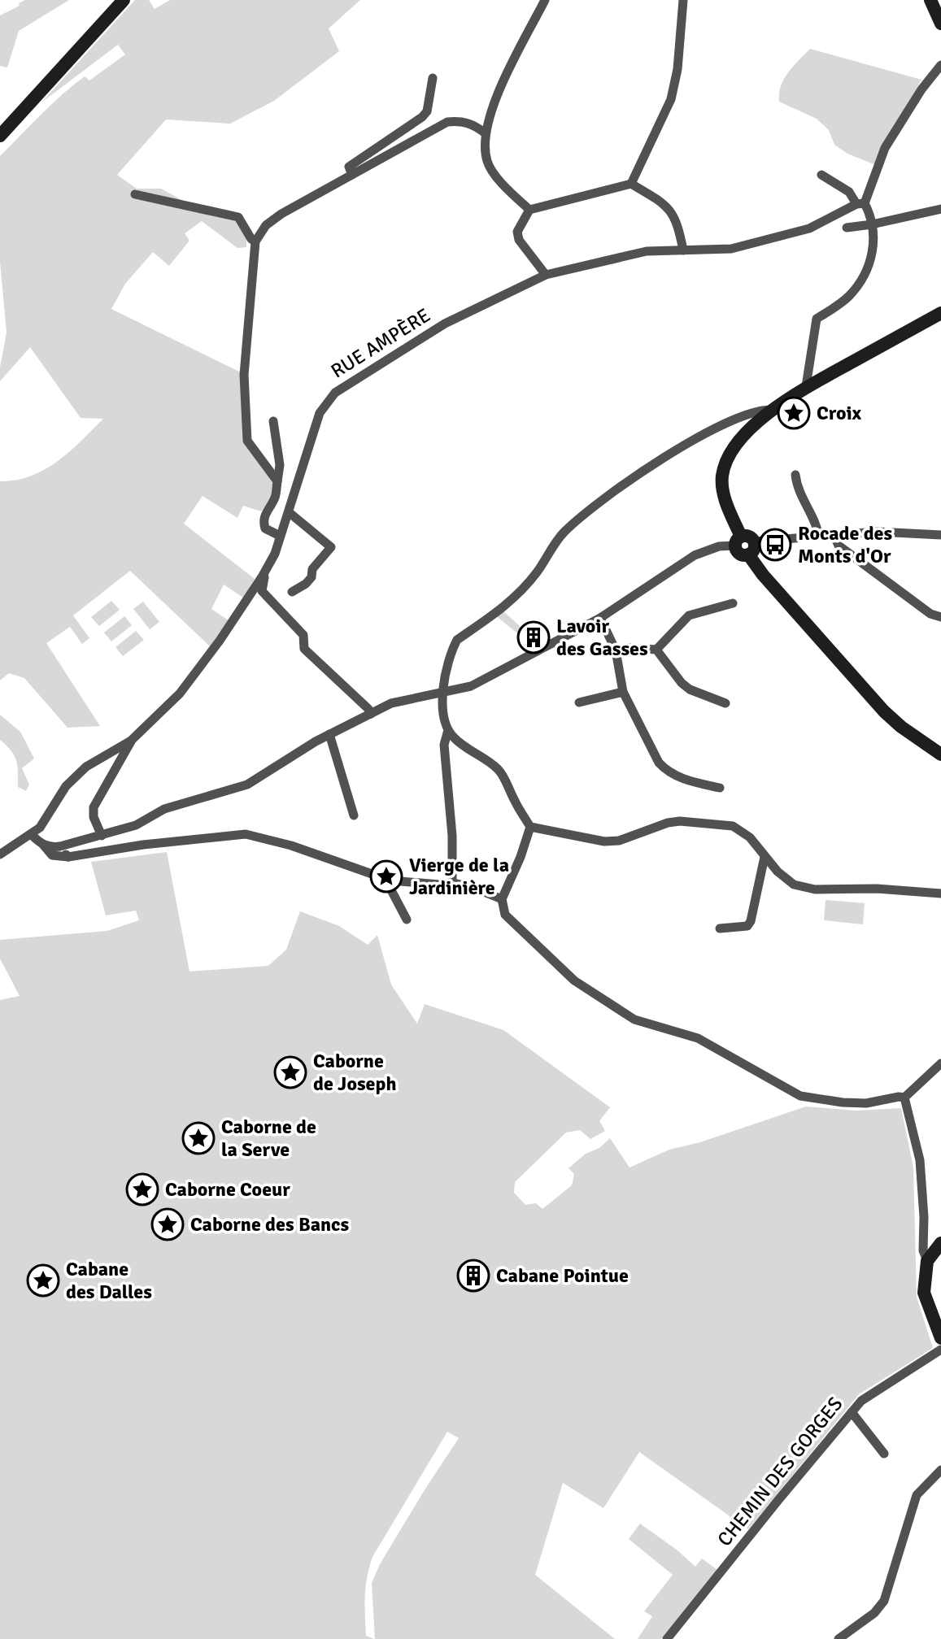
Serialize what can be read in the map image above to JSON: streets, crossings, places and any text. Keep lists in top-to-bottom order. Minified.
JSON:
{"streets":{"street":["RUE AMPÈRE","CHEMIN DES GORGES"]},"places":{"place":["Croix","Vierge de la Jardinière","Caborne de Joseph","Caborne de la Serve","Caborne Coeur","Caborne des Bancs","Cabane des Dalles"],"bus stop":["Rocade des Monts d'Or"],"building":["Lavoir des Gasses","Cabane Pointue"]}}
